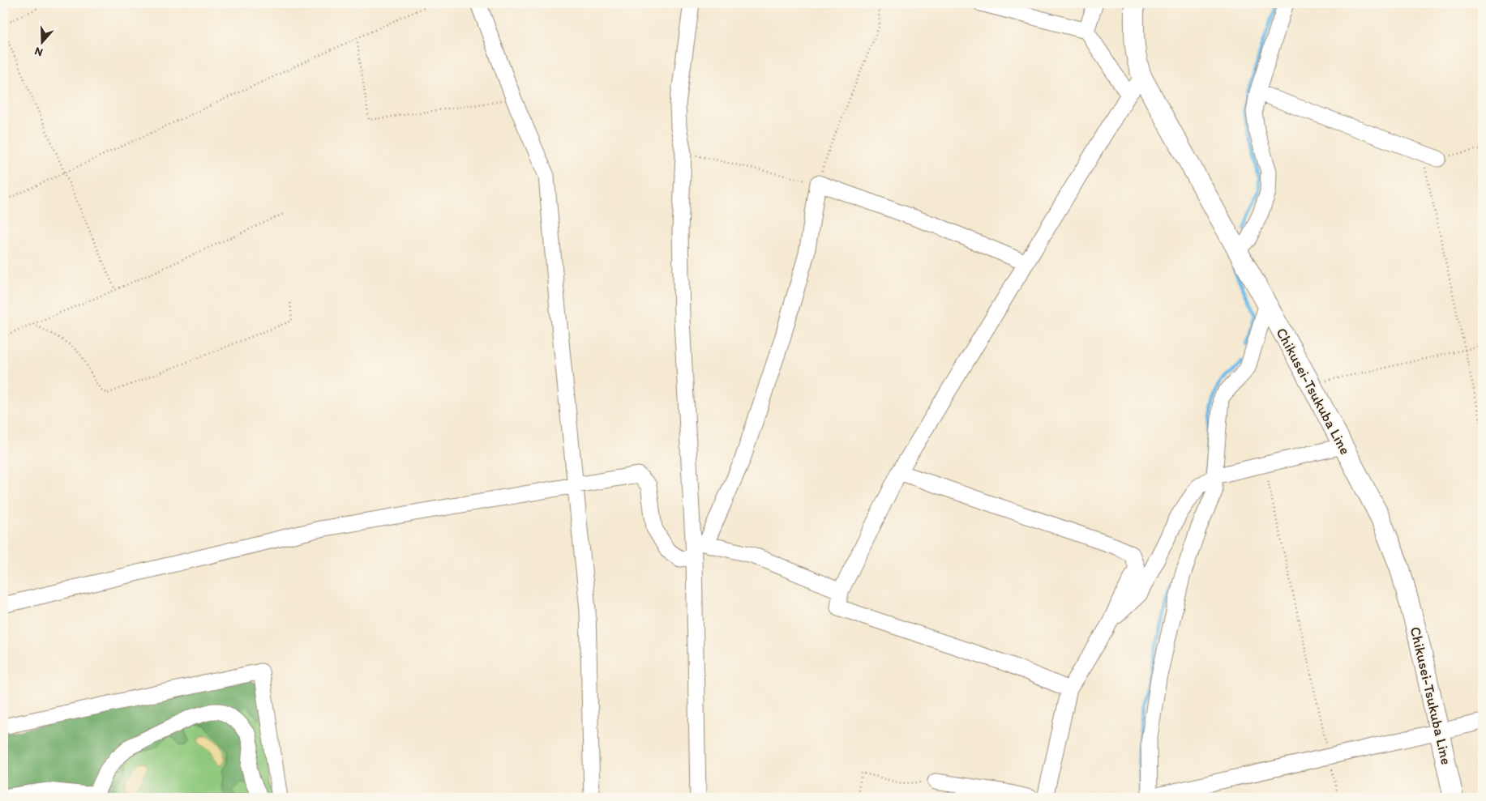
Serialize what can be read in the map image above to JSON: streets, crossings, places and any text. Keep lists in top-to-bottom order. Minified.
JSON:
{"streets":{"main road":["Chikusei-Tsukuba Line"]},"north":"bottom"}
